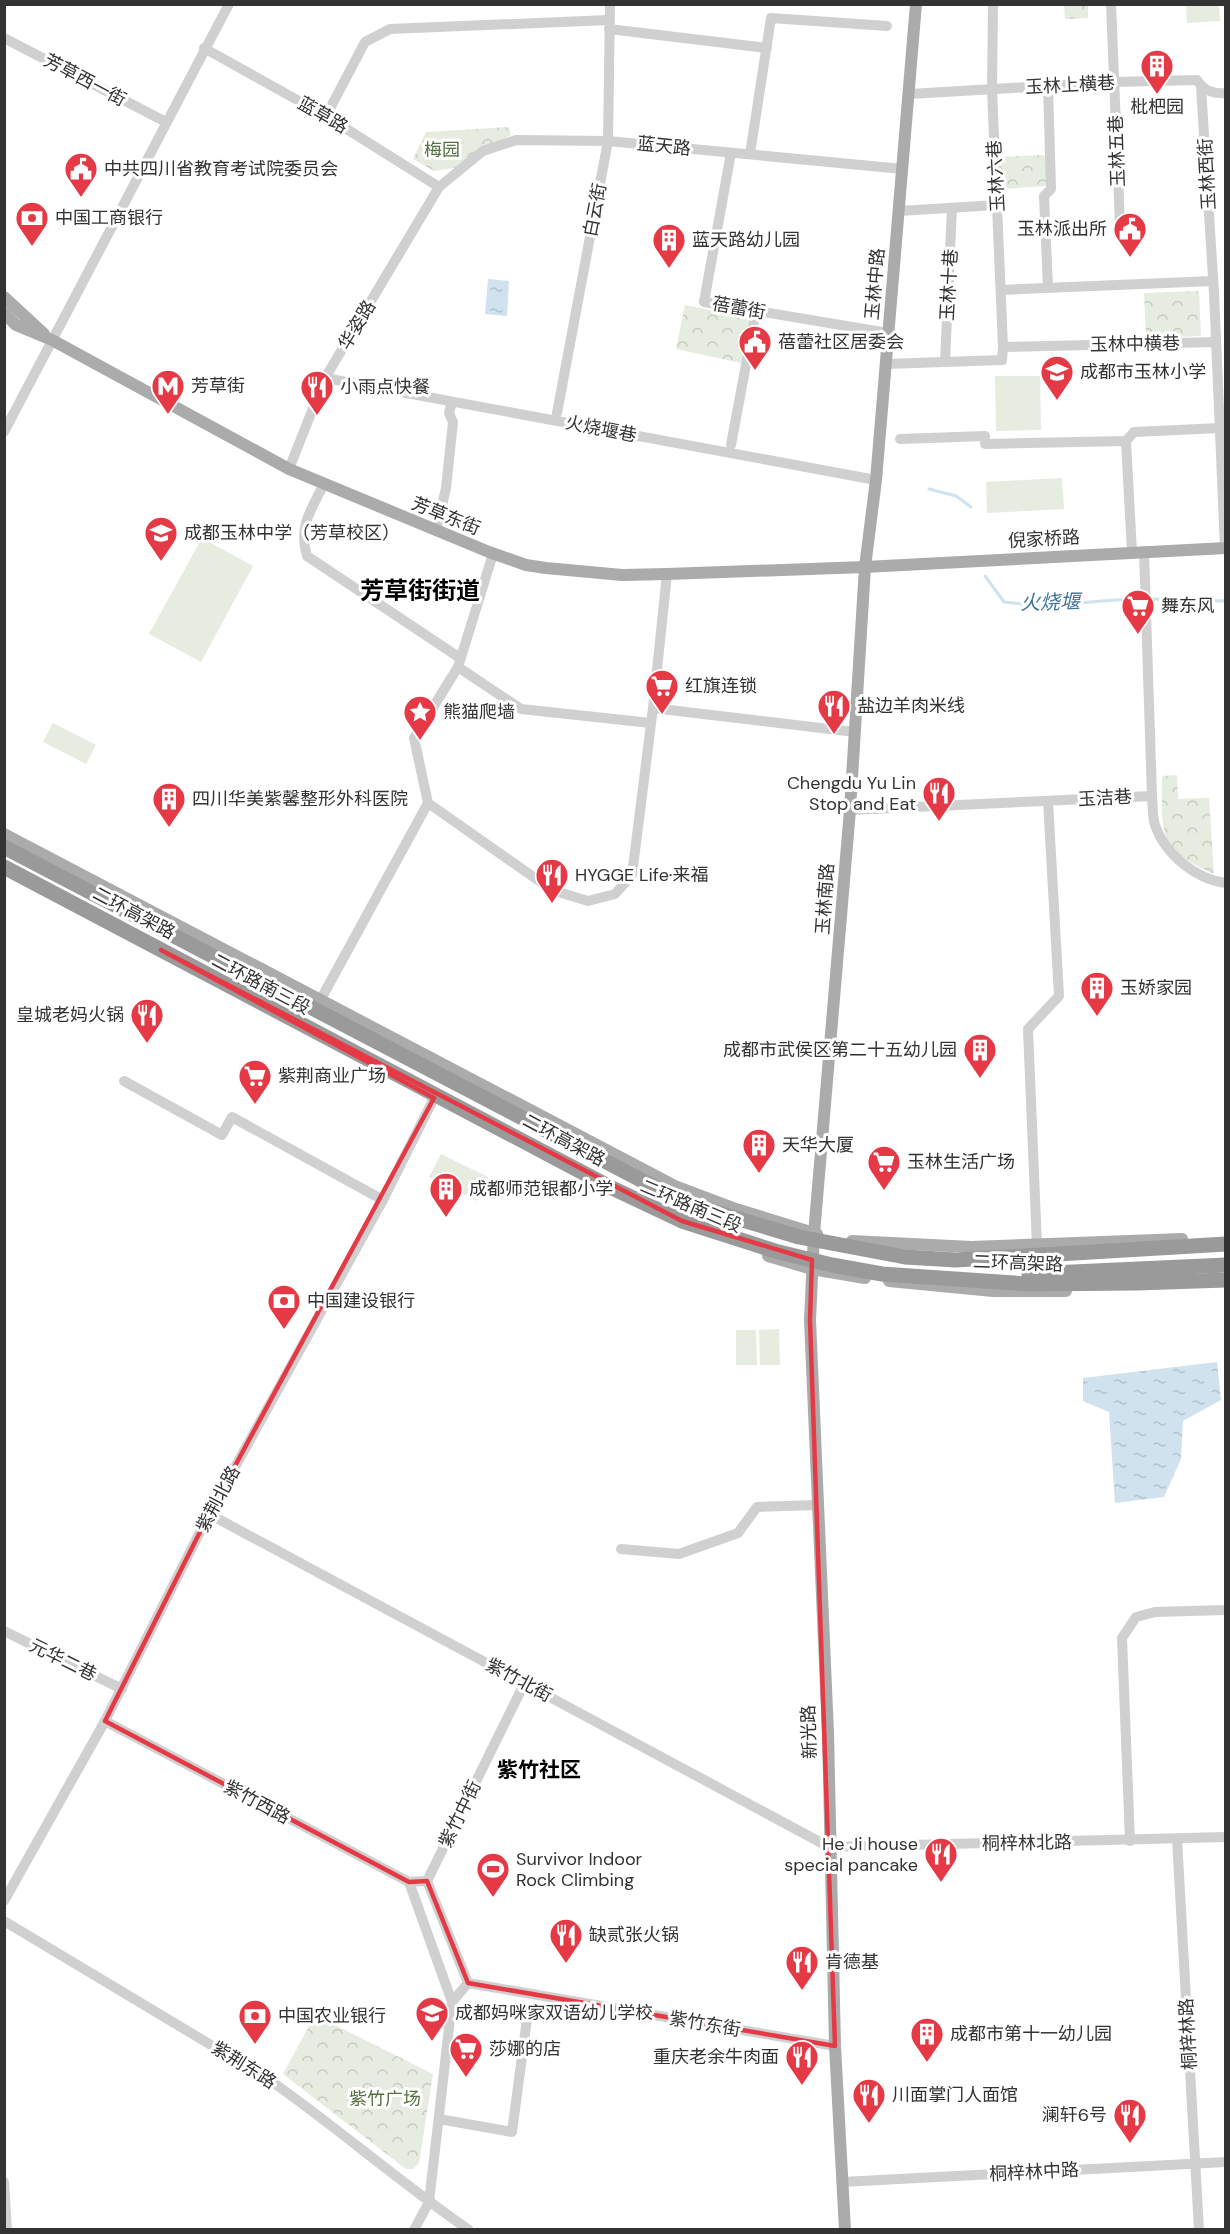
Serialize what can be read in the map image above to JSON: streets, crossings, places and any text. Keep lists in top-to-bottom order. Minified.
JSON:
{"streets":{"highway":["二环高架路"],"main road":["玉林中路","芳草东街","倪家桥路","玉林南路","二环路南三段","新光路"],"street":["芳草西一街","玉林上横巷","蓝草路","蓝天路","玉林五巷","玉林西街","玉林六巷","白云街","玉林十巷","蓓蕾街","华姿路","玉林中横巷","火烧堰巷","玉洁巷","紫荆北路","元华二巷","紫竹北街","紫竹西路","紫竹中街","桐梓林北路","紫竹东街","桐梓林路","紫荆东路","桐梓林中路"]},"crossings":[["玉林上横巷","玉林五巷"],["玉林上横巷","玉林西街"],["玉林上横巷","玉林六巷"],["玉林上横巷","玉林中路"],["蓝草路","蓝天路"],["蓝草路","华姿路"],["蓝天路","白云街"],["蓝天路","玉林中路"],["蓝天路","蓓蕾街"],["蓝天路","华姿路"],["玉林西街","玉林中横巷"],["玉林西街","倪家桥路"],["玉林六巷","玉林中横巷"],["玉林中路","蓓蕾街"],["玉林中路","火烧堰巷"],["玉林中路","芳草东街"],["玉林中路","倪家桥路"],["玉林中路","玉林南路"],["华姿路","火烧堰巷"],["华姿路","芳草东街"],["芳草东街","倪家桥路"],["芳草东街","玉林南路"],["倪家桥路","玉洁巷"],["倪家桥路","玉林南路"],["玉洁巷","玉林南路"],["玉林南路","二环路南三段"],["玉林南路","新光路"],["二环高架路","二环路南三段"],["二环路南三段","紫荆北路"],["二环路南三段","新光路"],["紫荆北路","元华二巷"],["紫荆北路","紫竹北街"],["紫荆北路","紫竹西路"],["紫竹北街","新光路"],["紫竹北街","紫竹中街"],["紫竹北街","桐梓林北路"],["新光路","桐梓林北路"],["新光路","紫竹东街"],["新光路","桐梓林中路"],["桐梓林北路","桐梓林路"],["桐梓林路","桐梓林中路"]],"districts":["芳草街街道","紫竹社区"],"water":["火烧堰"],"parks":["梅园","紫竹广场"],"places":{"building":["枇杷园","蓝天路幼儿园","四川华美紫馨整形外科医院","玉娇家园","成都市武侯区第二十五幼儿园","天华大厦","成都师范银都小学","成都市第十一幼儿园"],"public building":["中共四川省教育考试院委员会","玉林派出所","蓓蕾社区居委会"],"bank":["中国工商银行","中国建设银行","中国农业银行"],"school or university":["成都市玉林小学","成都玉林中学（芳草校区）","成都妈咪家双语幼儿学校"],"metro station":["芳草街"],"restaurant":["小雨点快餐","盐边羊肉米线","Chengdu Yu Lin Stop and Eat","HYGGE Life·来福","皇城老妈火锅","He Ji house special pancake","缺贰张火锅","肯德基","重庆老余牛肉面","川面掌门人面馆","澜轩6号"],"supermarket":["舞东风","红旗连锁","紫荆商业广场","玉林生活广场","莎娜的店"],"place":["熊猫爬墙"],"sports":["Survivor Indoor Rock Climbing"]}}
